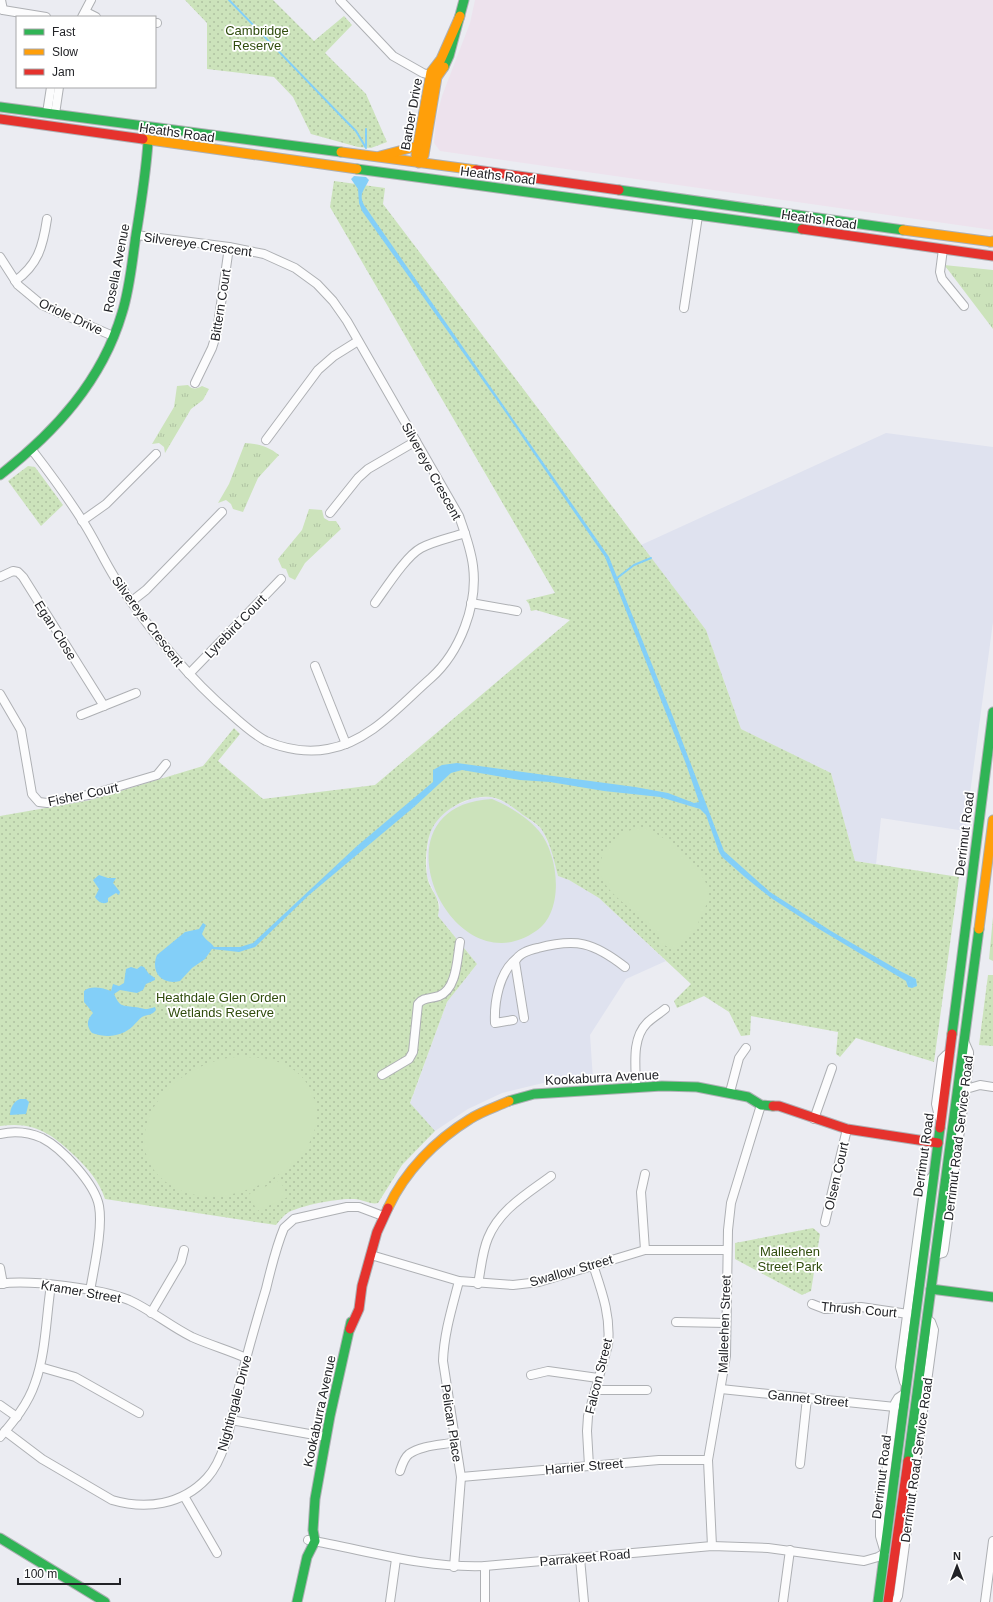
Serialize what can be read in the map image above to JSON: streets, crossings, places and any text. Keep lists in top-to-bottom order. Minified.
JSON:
{"streets":{"main road":["Barber Drive","Heaths Road","Rosella Avenue","Derrimut Road","Kookaburra Avenue"],"street":["Silvereye Crescent","Bittern Court","Oriole Drive","Lyrebird Court","Egan Close","Fisher Court","Derrimut Road Service Road","Olsen Court","Swallow Street","Kramer Street","Thrush Court","Malleehen Street","Falcon Street","Gannet Street","Nightingale Drive","Pelican Place","Harrier Street","Parrakeet Road"]},"crossings":[["Barber Drive","Heaths Road"],["Heaths Road","Rosella Avenue"],["Silvereye Crescent","Rosella Avenue"],["Silvereye Crescent","Bittern Court"],["Silvereye Crescent","Lyrebird Court"],["Rosella Avenue","Oriole Drive"],["Derrimut Road","Kookaburra Avenue"],["Derrimut Road","Derrimut Road Service Road"],["Derrimut Road","Gannet Street"],["Derrimut Road","Parrakeet Road"],["Kookaburra Avenue","Olsen Court"],["Kookaburra Avenue","Swallow Street"],["Kookaburra Avenue","Malleehen Street"],["Kookaburra Avenue","Nightingale Drive"],["Kookaburra Avenue","Parrakeet Road"],["Derrimut Road Service Road","Thrush Court"],["Swallow Street","Malleehen Street"],["Swallow Street","Falcon Street"],["Swallow Street","Pelican Place"],["Kramer Street","Nightingale Drive"],["Malleehen Street","Gannet Street"],["Malleehen Street","Harrier Street"],["Malleehen Street","Parrakeet Road"],["Falcon Street","Harrier Street"],["Pelican Place","Harrier Street"],["Pelican Place","Parrakeet Road"]],"parks":["Cambridge Reserve","Heathdale Glen Orden Wetlands Reserve","Malleehen Street Park"],"legend":["Fast","Slow","Jam"],"scale_bar":"100 m","north":"top"}
